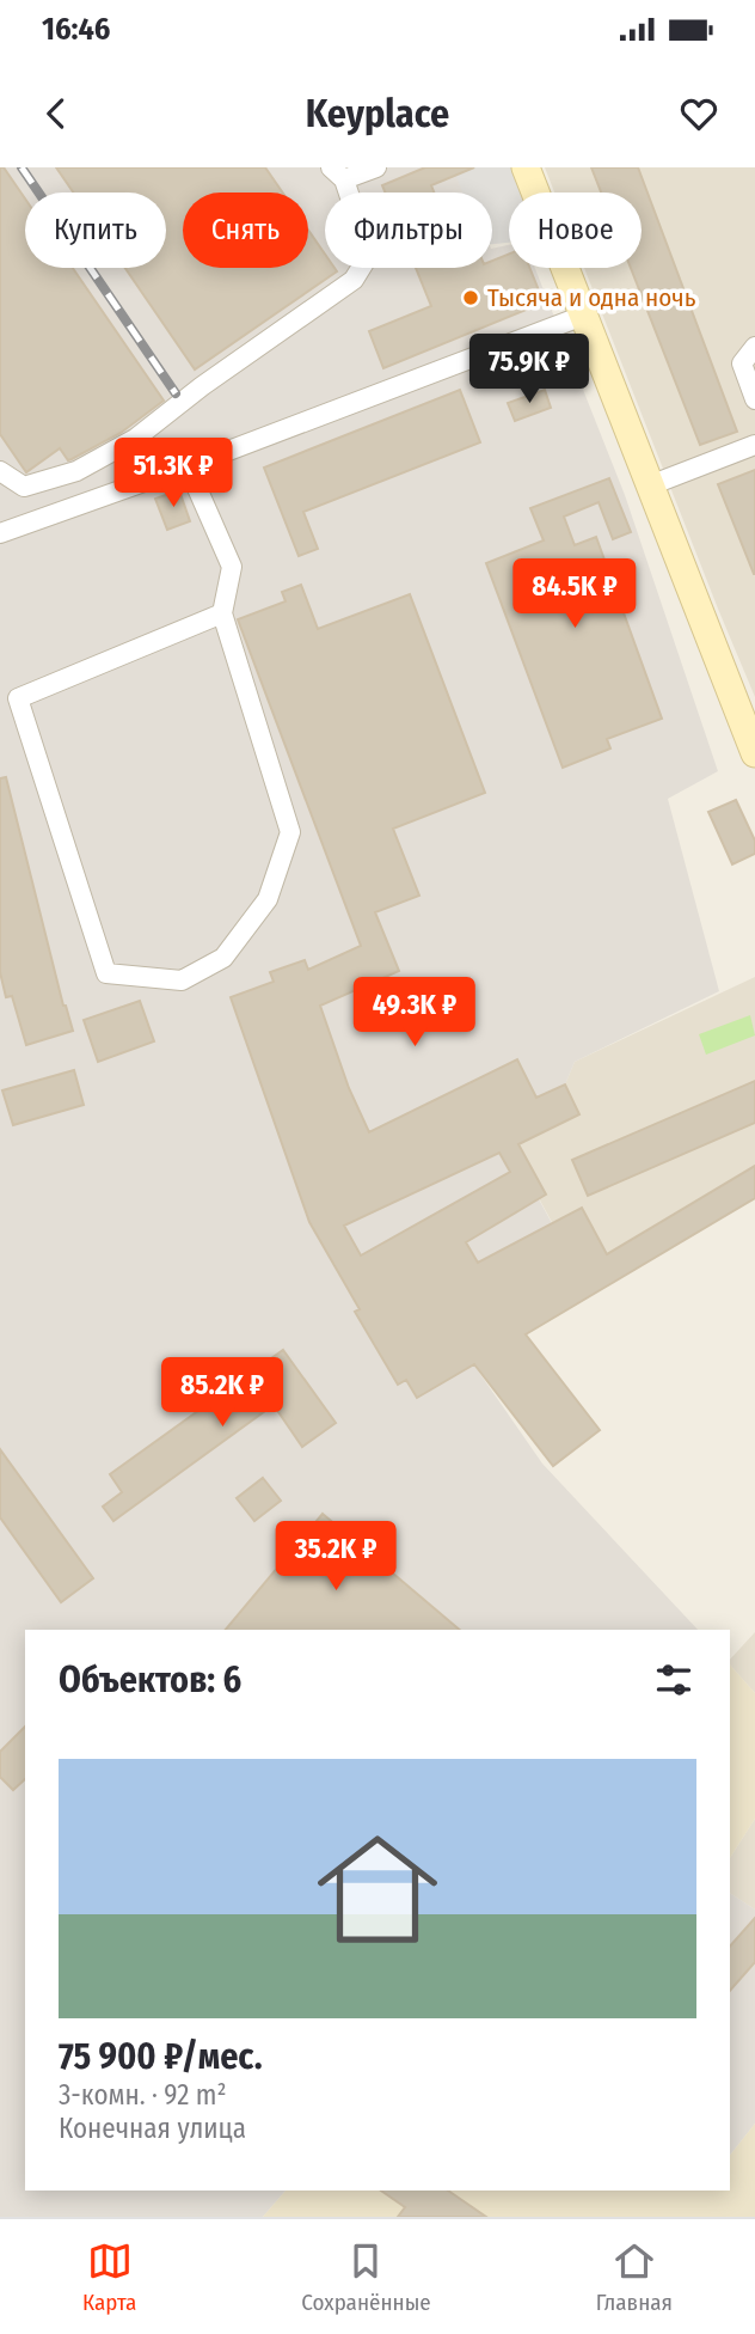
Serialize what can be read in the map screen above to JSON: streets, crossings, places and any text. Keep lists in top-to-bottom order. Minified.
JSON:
{"places":["Тысяча и одна ночь"],"page":{"status":"16:46","header":"Keyplace","chip":["Купить","Снять","Фильтры","Новое"],"price":["75.9K ₽","51.3K ₽","84.5K ₽","49.3K ₽","85.2K ₽","35.2K ₽"],"heading":"Объектов: 6","list":[{"name":"75 900 ₽/мес.","note":"3-комн. · 92 m² · Конечная улица"}],"tabs":["Карта","Сохранённые","Главная"]}}
